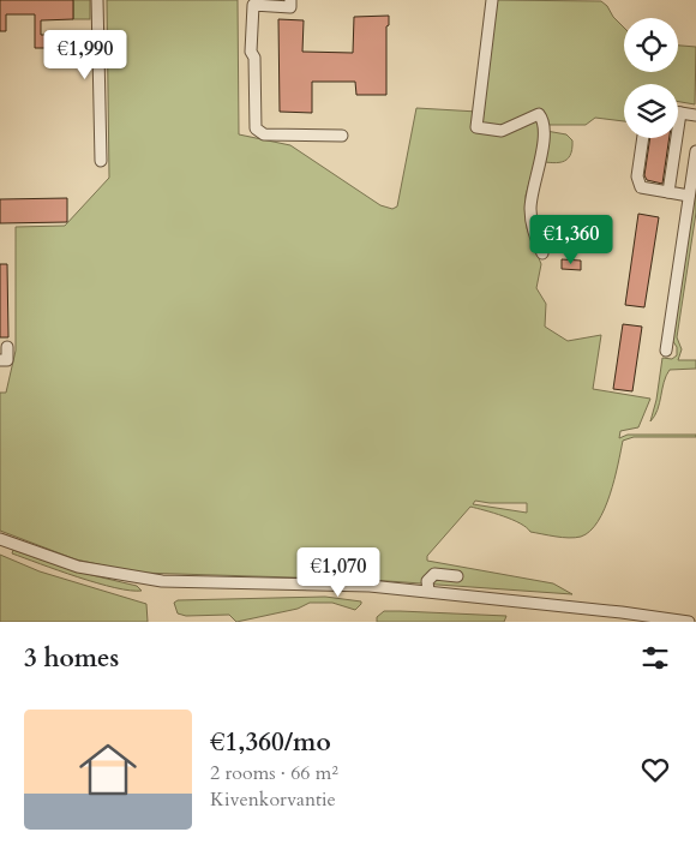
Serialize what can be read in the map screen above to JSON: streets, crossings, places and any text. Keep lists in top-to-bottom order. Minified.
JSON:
{"page":{"price":["€1,990","€1,360","€1,070"],"heading":"3 homes","list":[{"name":"€1,360/mo","note":"2 rooms · 66 m² · Kivenkorvantie"}]}}
